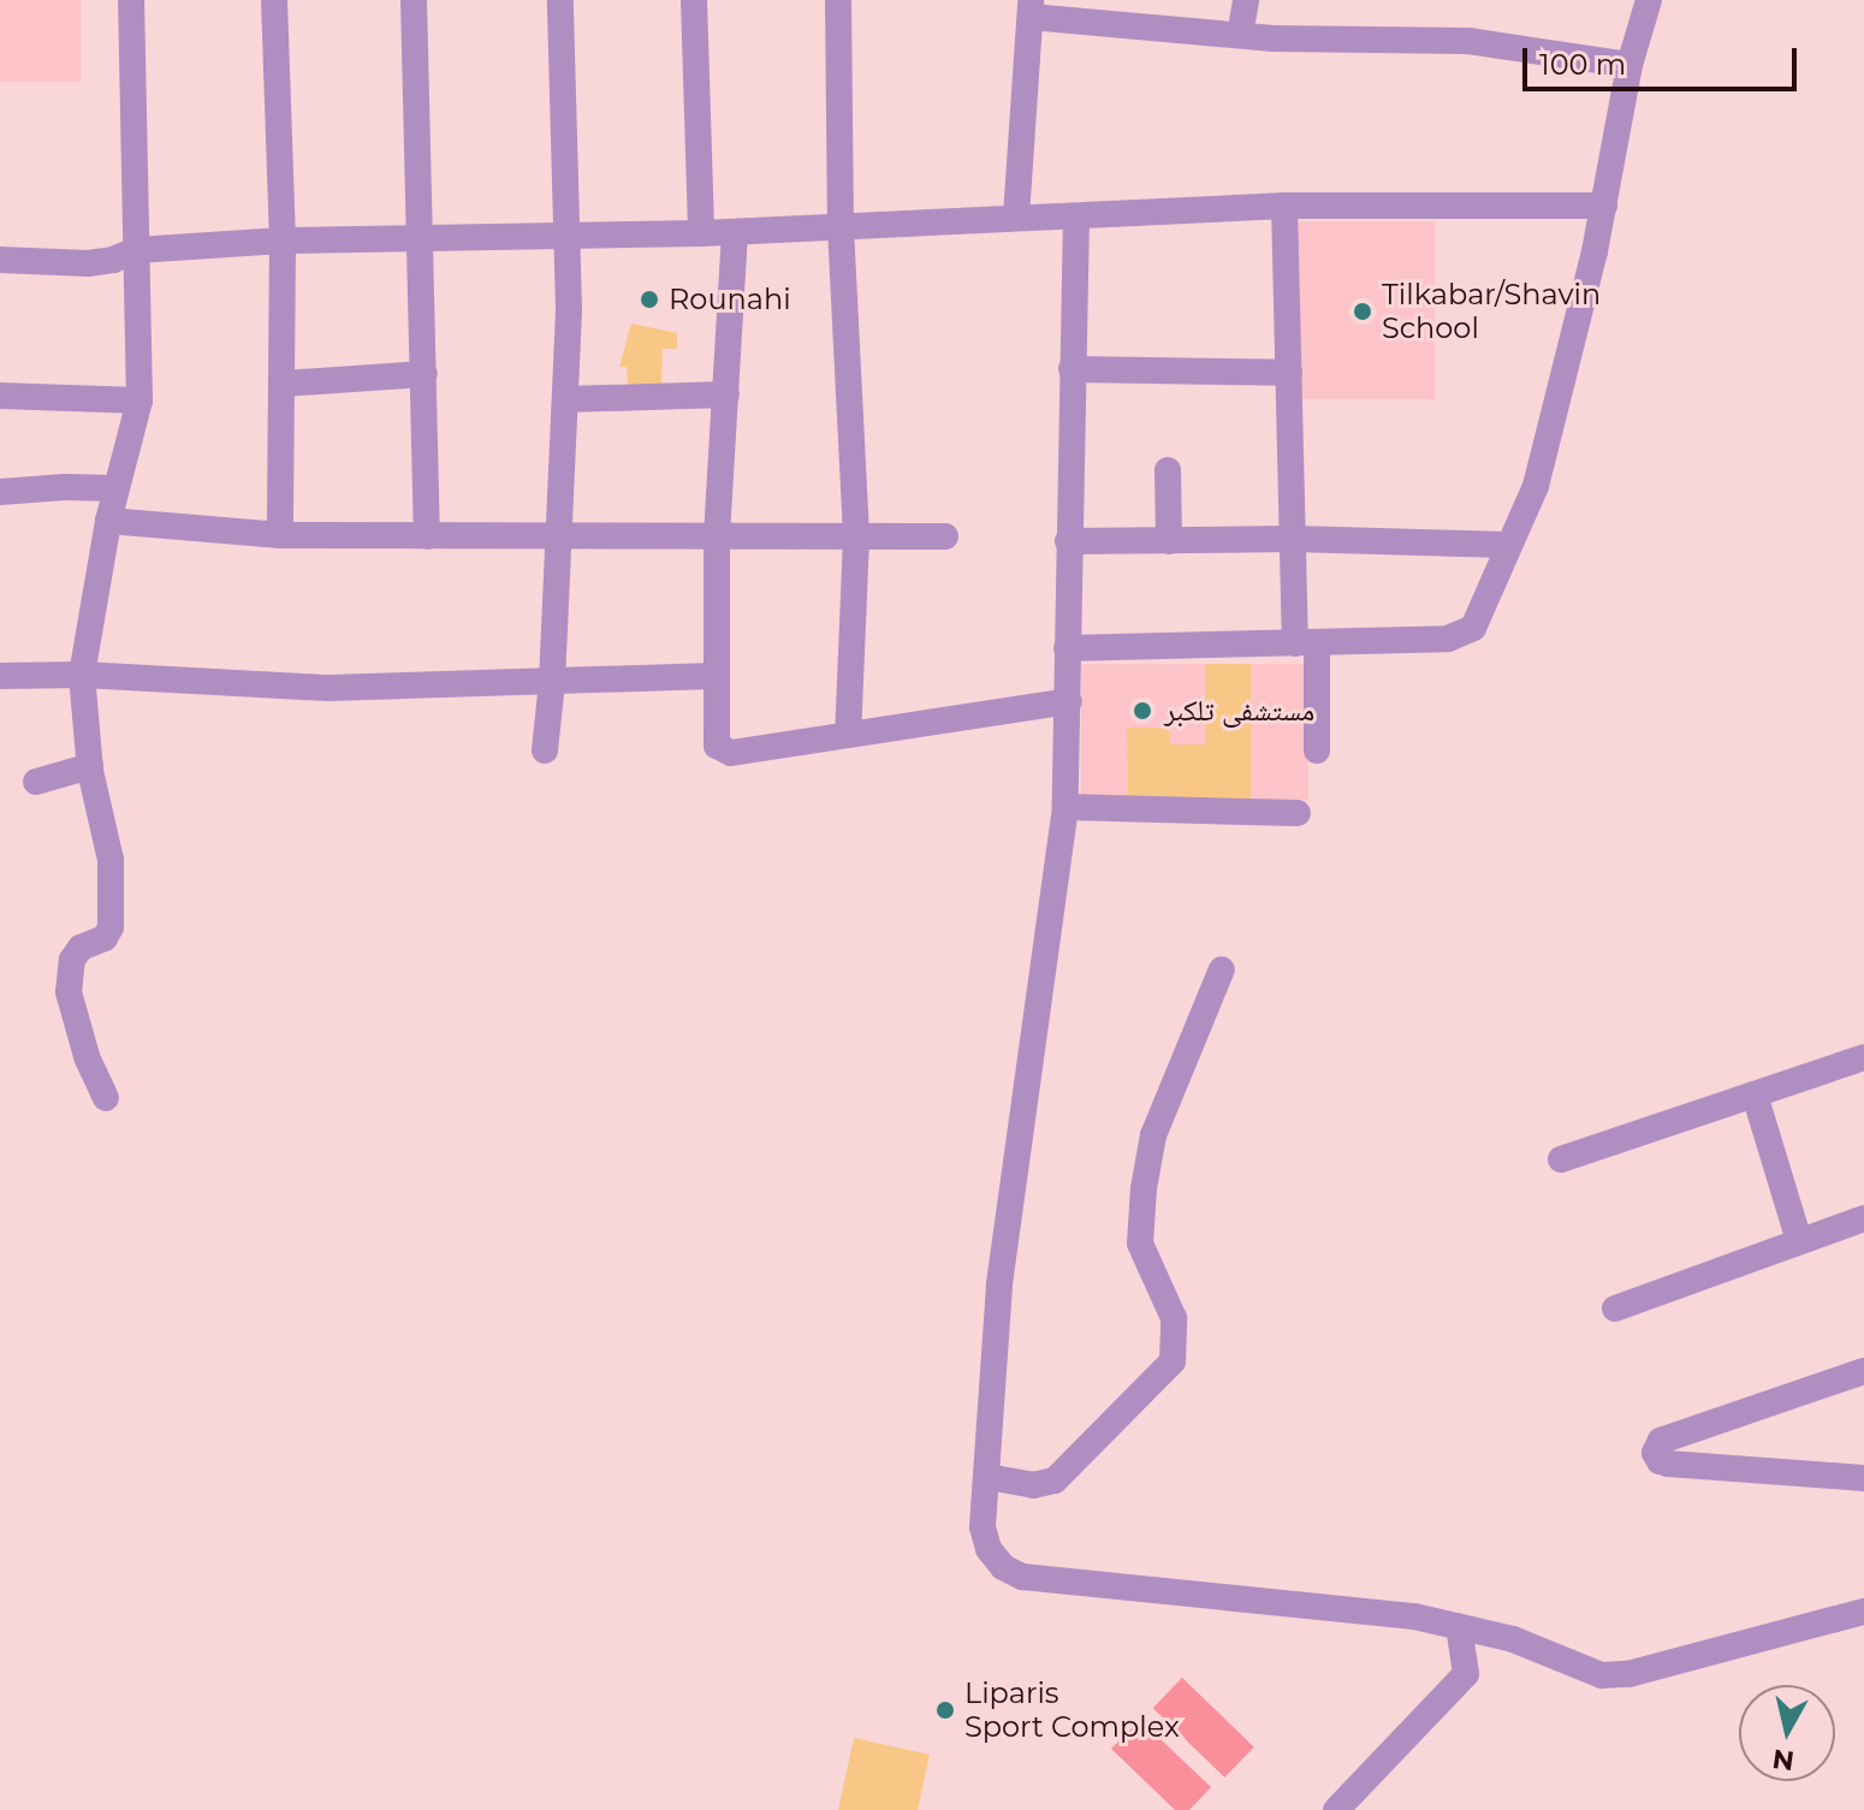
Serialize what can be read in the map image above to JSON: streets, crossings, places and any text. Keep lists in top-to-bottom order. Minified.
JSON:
{"places":["Rounahi","Tilkabar/Shavin School","مستشفى تلكبر","Liparis Sport Complex"],"scale_bar":"100 m","north":"bottom"}
